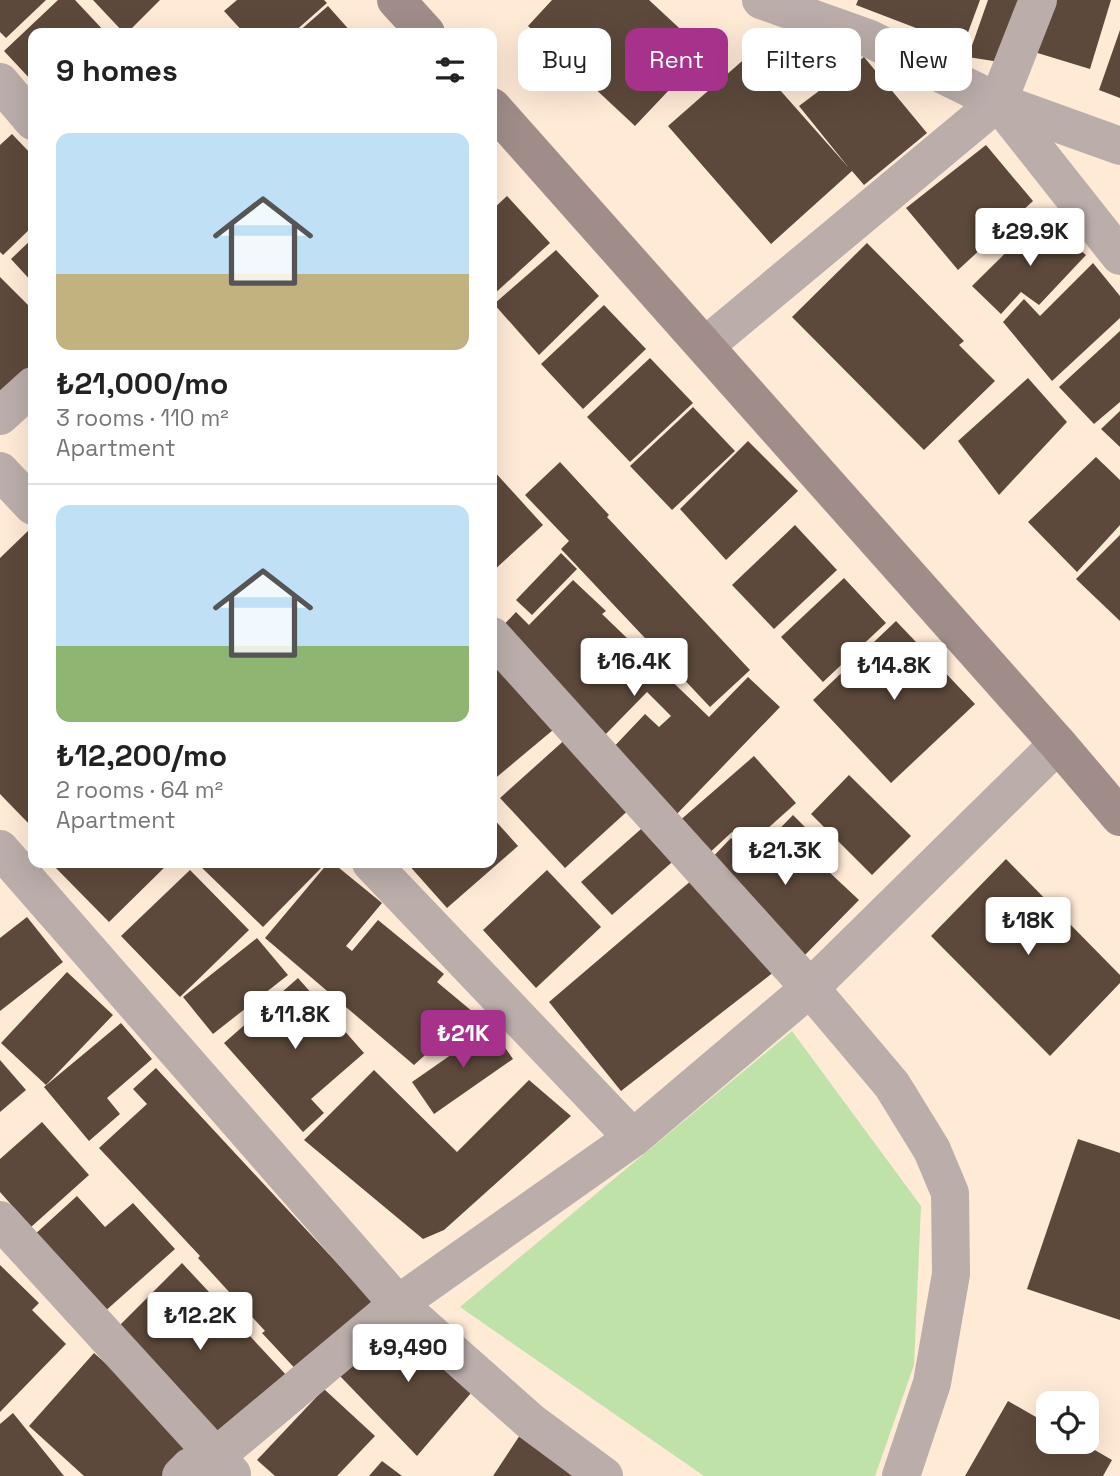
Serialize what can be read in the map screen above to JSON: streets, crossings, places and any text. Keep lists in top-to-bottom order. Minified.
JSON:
{"page":{"chip":["Buy","Rent","Filters","New"],"heading":"9 homes","list":[{"name":"₺21,000/mo","note":"3 rooms · 110 m² · Apartment"},{"name":"₺12,200/mo","note":"2 rooms · 64 m² · Apartment"}],"price":["₺29.9K","₺16.4K","₺14.8K","₺21.3K","₺18K","₺11.8K","₺21K","₺12.2K","₺9,490"]}}
